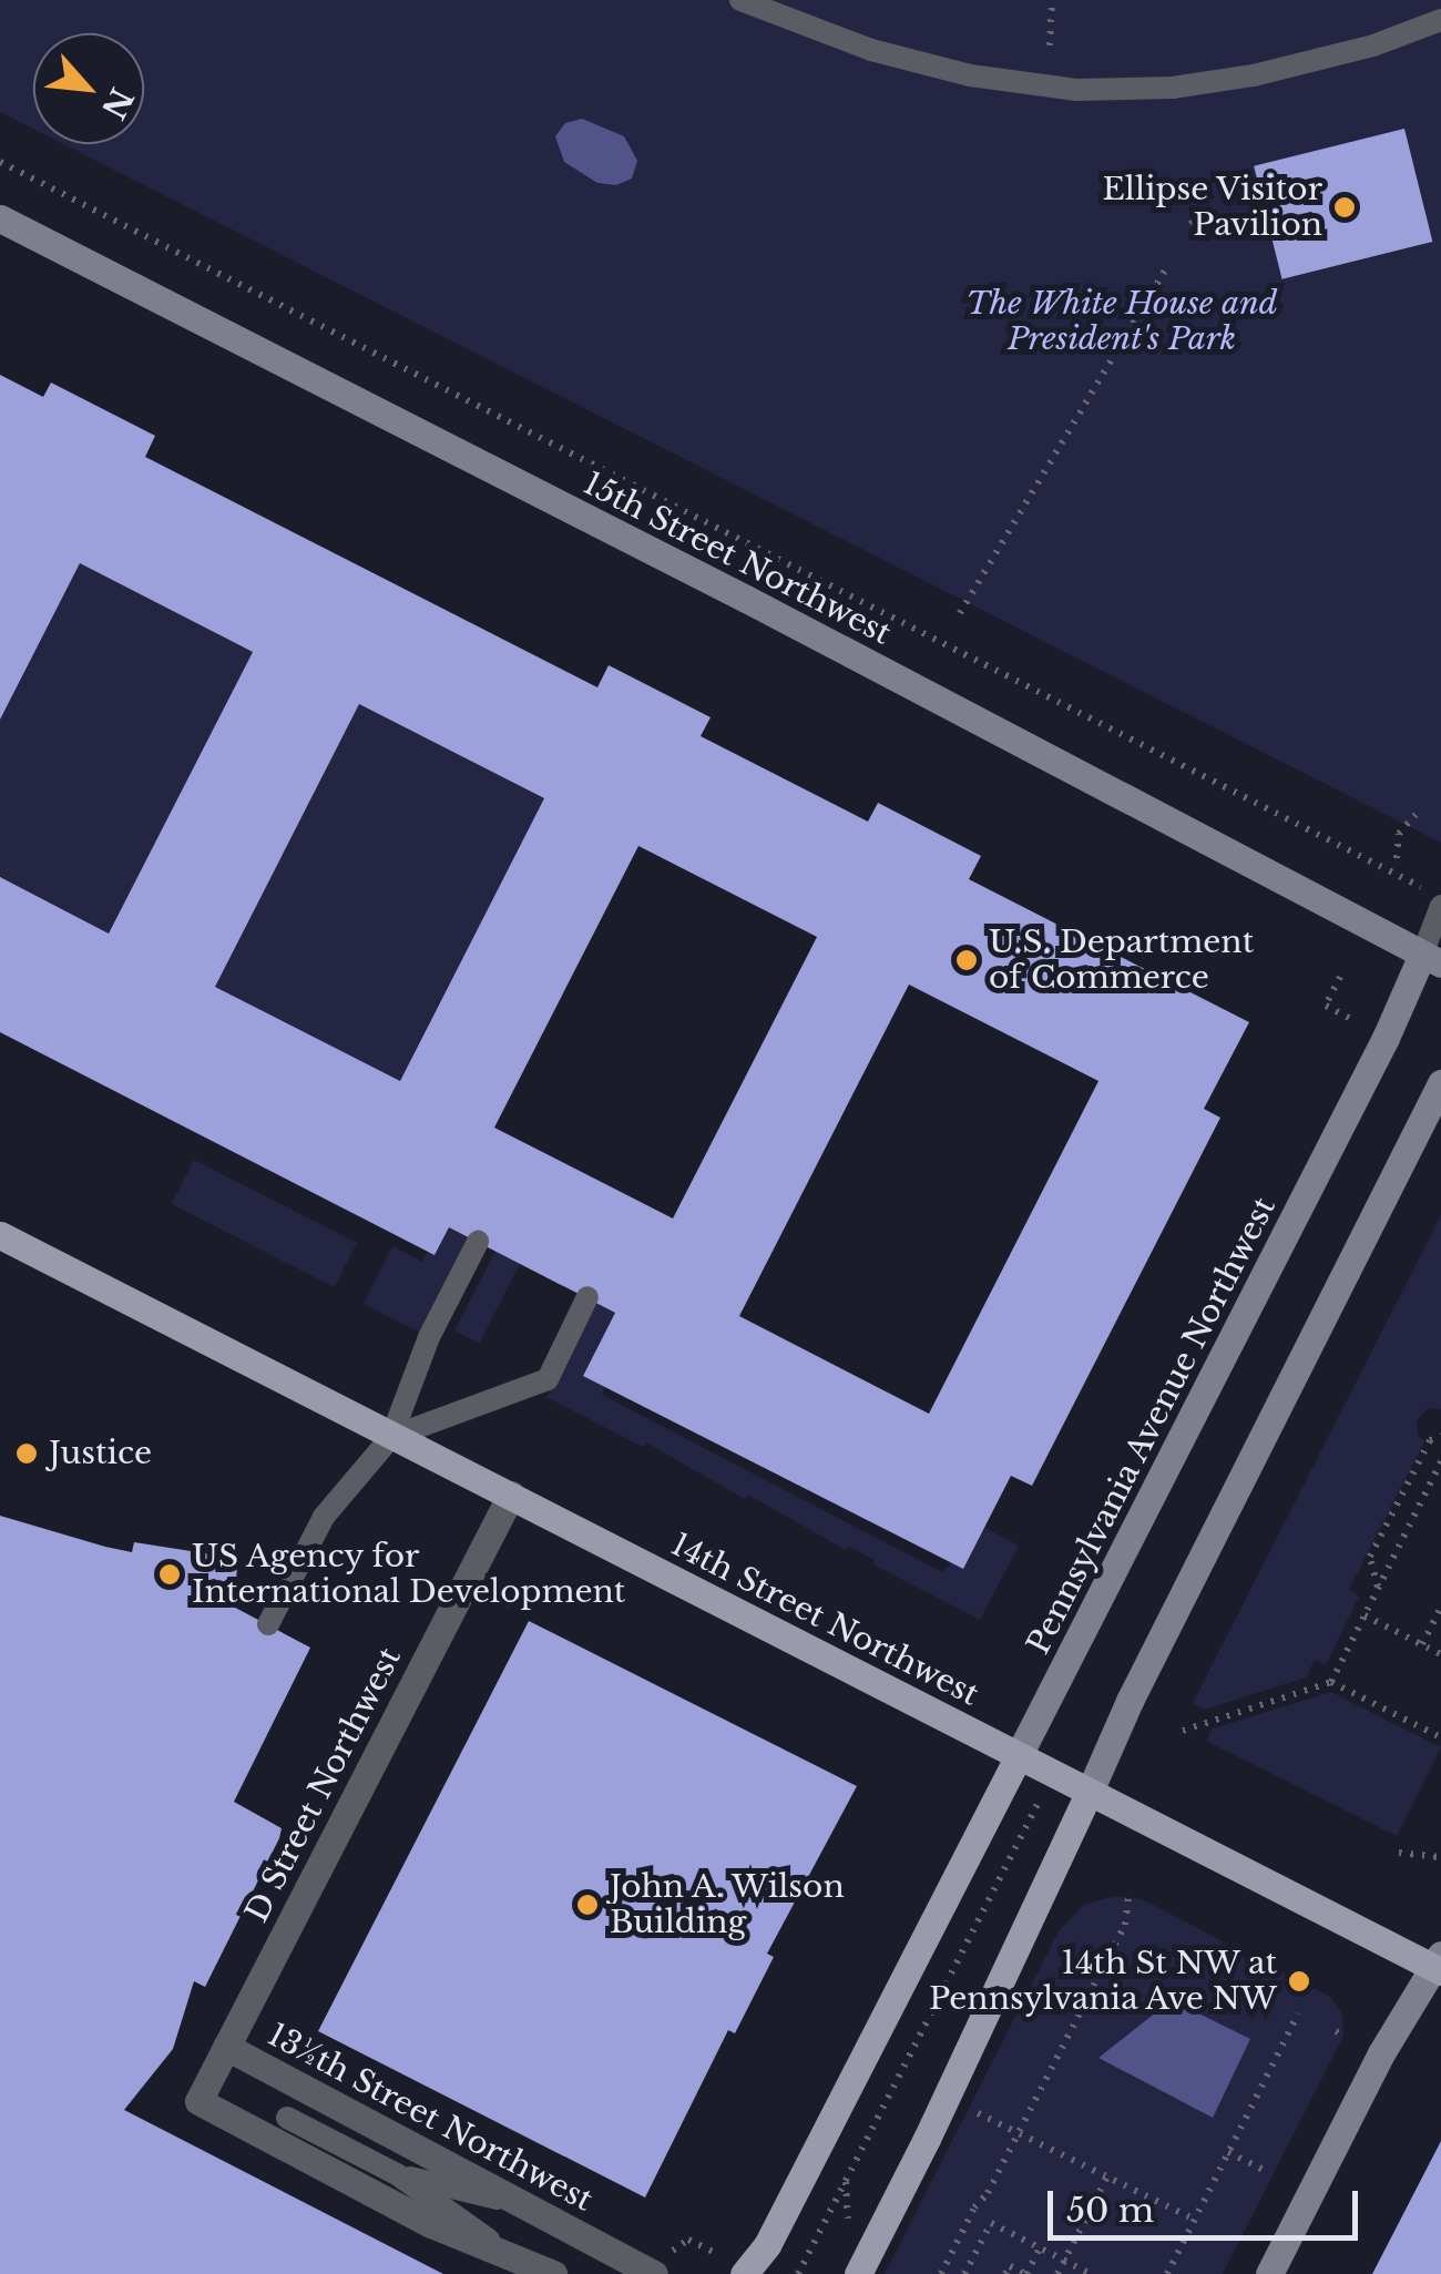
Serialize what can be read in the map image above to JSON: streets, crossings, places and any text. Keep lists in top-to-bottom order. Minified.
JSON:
{"streets":{"main road":["15th Street Northwest","Pennsylvania Avenue Northwest","14th Street Northwest"],"street":["D Street Northwest","13½th Street Northwest"]},"crossings":[["15th Street Northwest","Pennsylvania Avenue Northwest"],["Pennsylvania Avenue Northwest","14th Street Northwest"],["14th Street Northwest","D Street Northwest"],["D Street Northwest","13½th Street Northwest"]],"parks":["The White House and President's Park"],"places":["Ellipse Visitor Pavilion","U.S. Department of Commerce","Justice","US Agency for International Development","John A. Wilson Building","14th St NW at Pennsylvania Ave NW"],"scale_bar":"50 m","north":"bottom right"}
